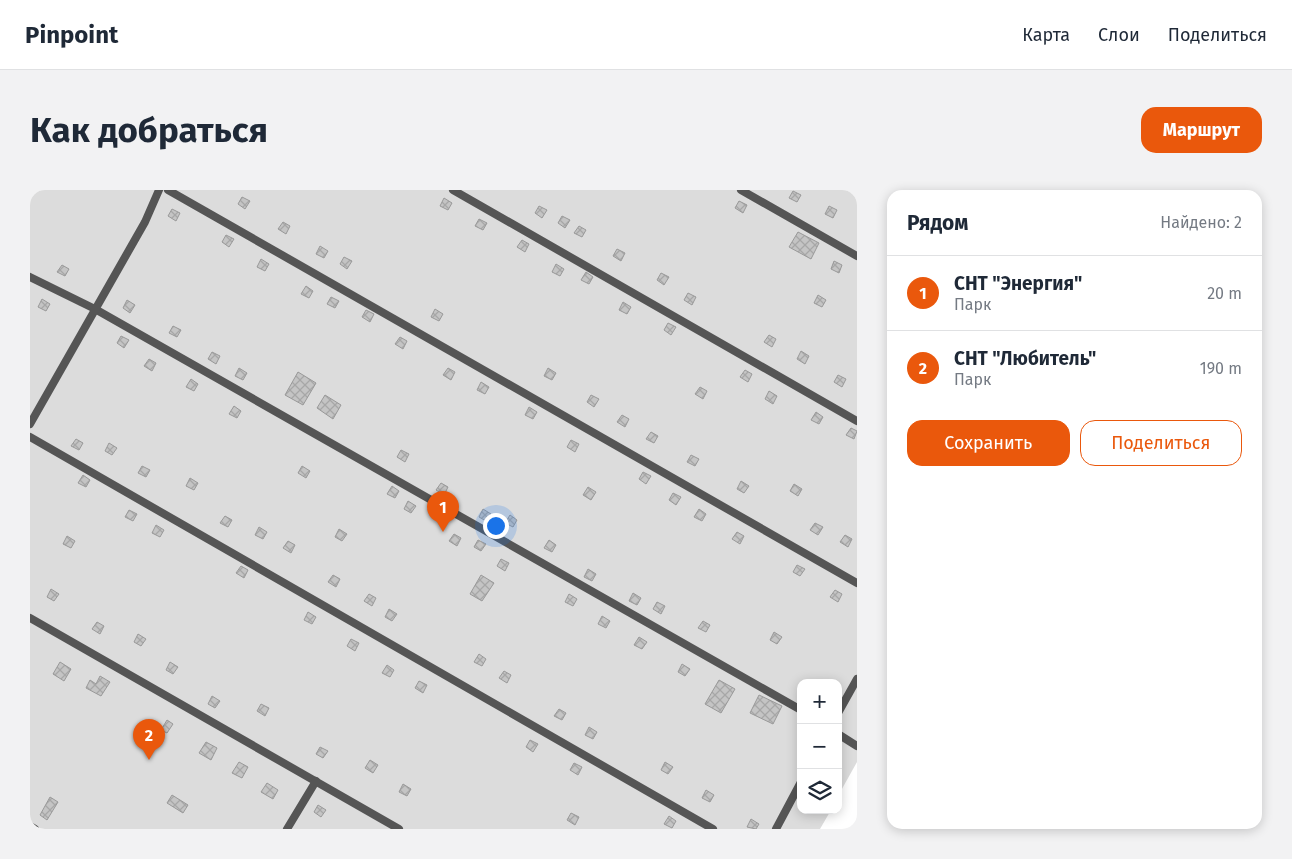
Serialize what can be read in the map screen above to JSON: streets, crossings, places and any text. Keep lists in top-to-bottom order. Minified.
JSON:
{"page":{"header":"Pinpoint","nav":["Карта","Слои","Поделиться"],"buttons":["Маршрут",["Сохранить","Поделиться"]],"title":"Как добраться","heading":["Рядом","Найдено: 2"],"list":[{"mark":"1","name":"СНТ \"Энергия\"","note":"Парк","value":"20 m"},{"mark":"2","name":"СНТ \"Любитель\"","note":"Парк","value":"190 m"}],"pins":["1","2"],"map_buttons":["+","−"]}}
